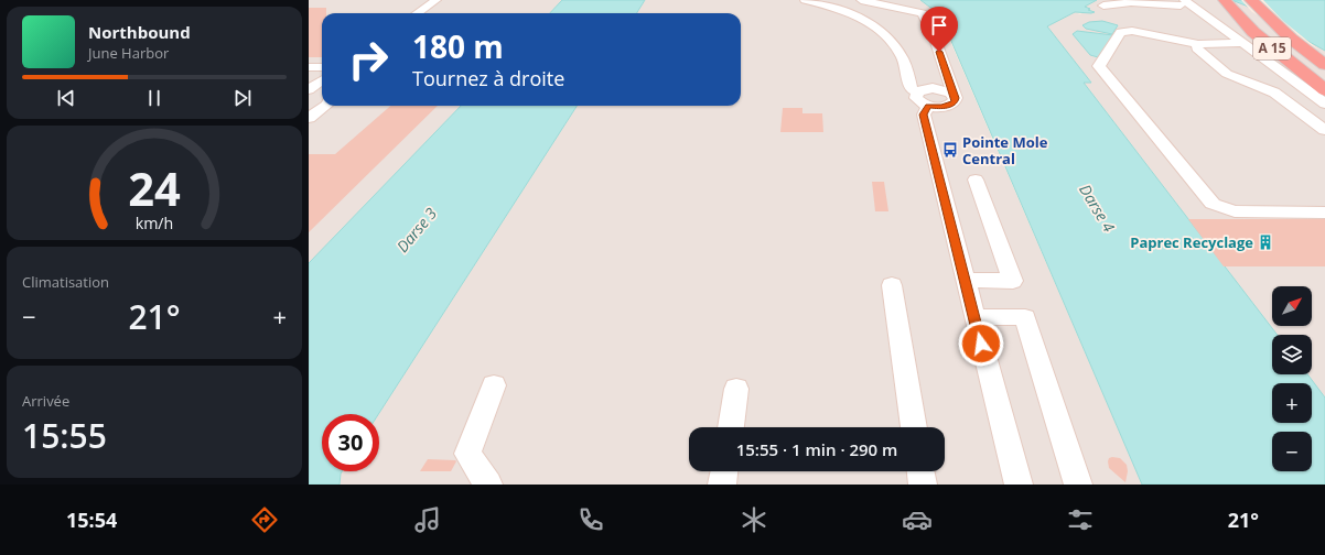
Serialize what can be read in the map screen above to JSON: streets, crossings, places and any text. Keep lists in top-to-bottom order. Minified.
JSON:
{"streets":{"highway":["A 15"]},"water":["Darse 4","Darse 3"],"places":{"bus stop":["Pointe Mole Central"],"building":["Paprec Recyclage"]},"north":"top right","page":{"turn":["180 m","Tournez à droite"],"song":["Northbound","June Harbor"],"tile":["Climatisation",["Arrivée","15:55"]],"map_buttons":["+","−"],"heat":["−","21°","+"],"limit":"30","trip":"15:55 · 1 min · 290 m","tabs":["15:54","21°"],"gauge":["24","km/h"]}}
